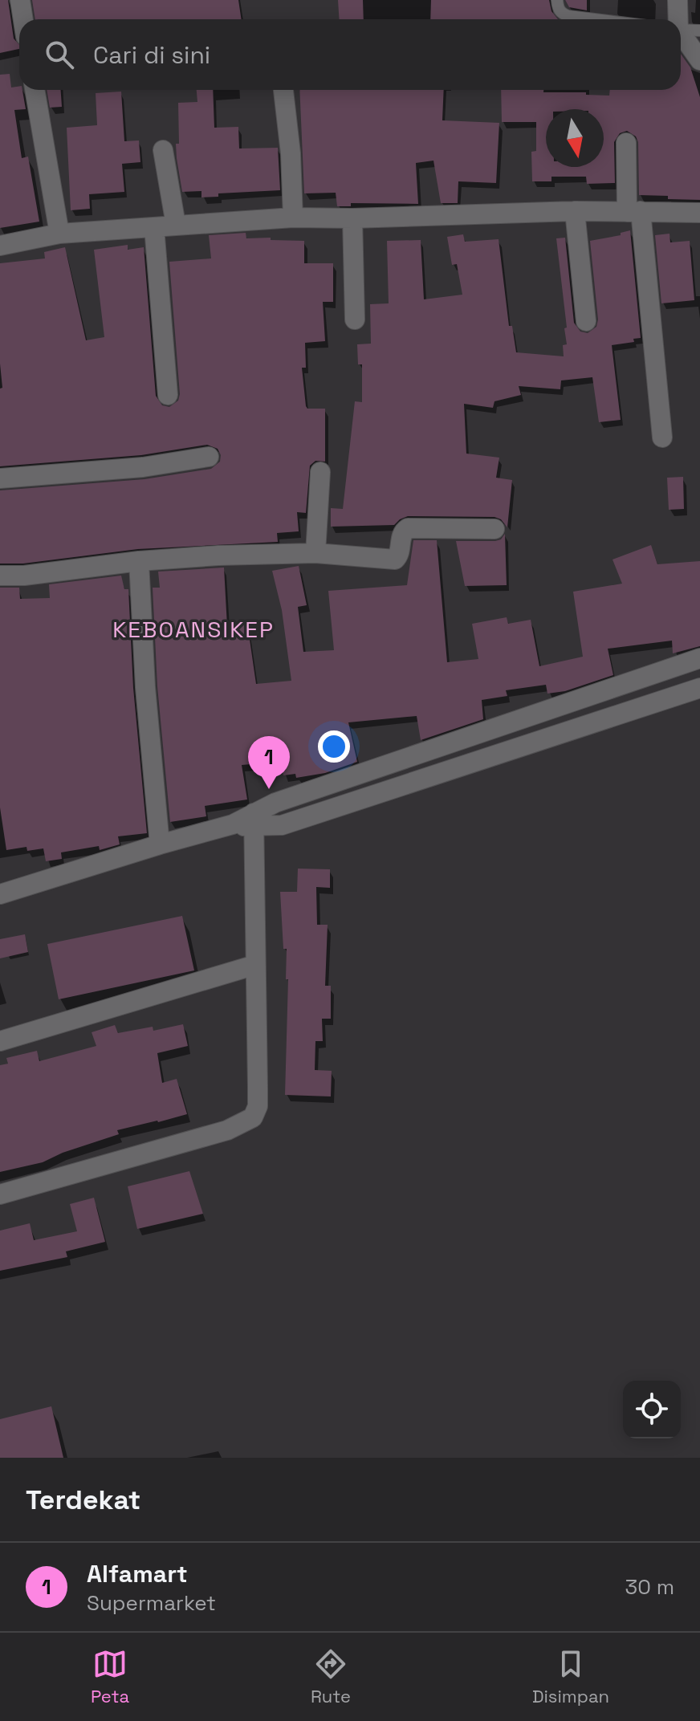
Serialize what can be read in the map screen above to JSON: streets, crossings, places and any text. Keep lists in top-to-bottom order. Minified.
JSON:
{"districts":["KEBOANSIKEP"],"north":"bottom","page":{"search":"Cari di sini","pins":"1","heading":"Terdekat","list":[{"mark":"1","name":"Alfamart","note":"Supermarket","value":"30 m"}],"nav":["Peta","Rute","Disimpan"]}}
